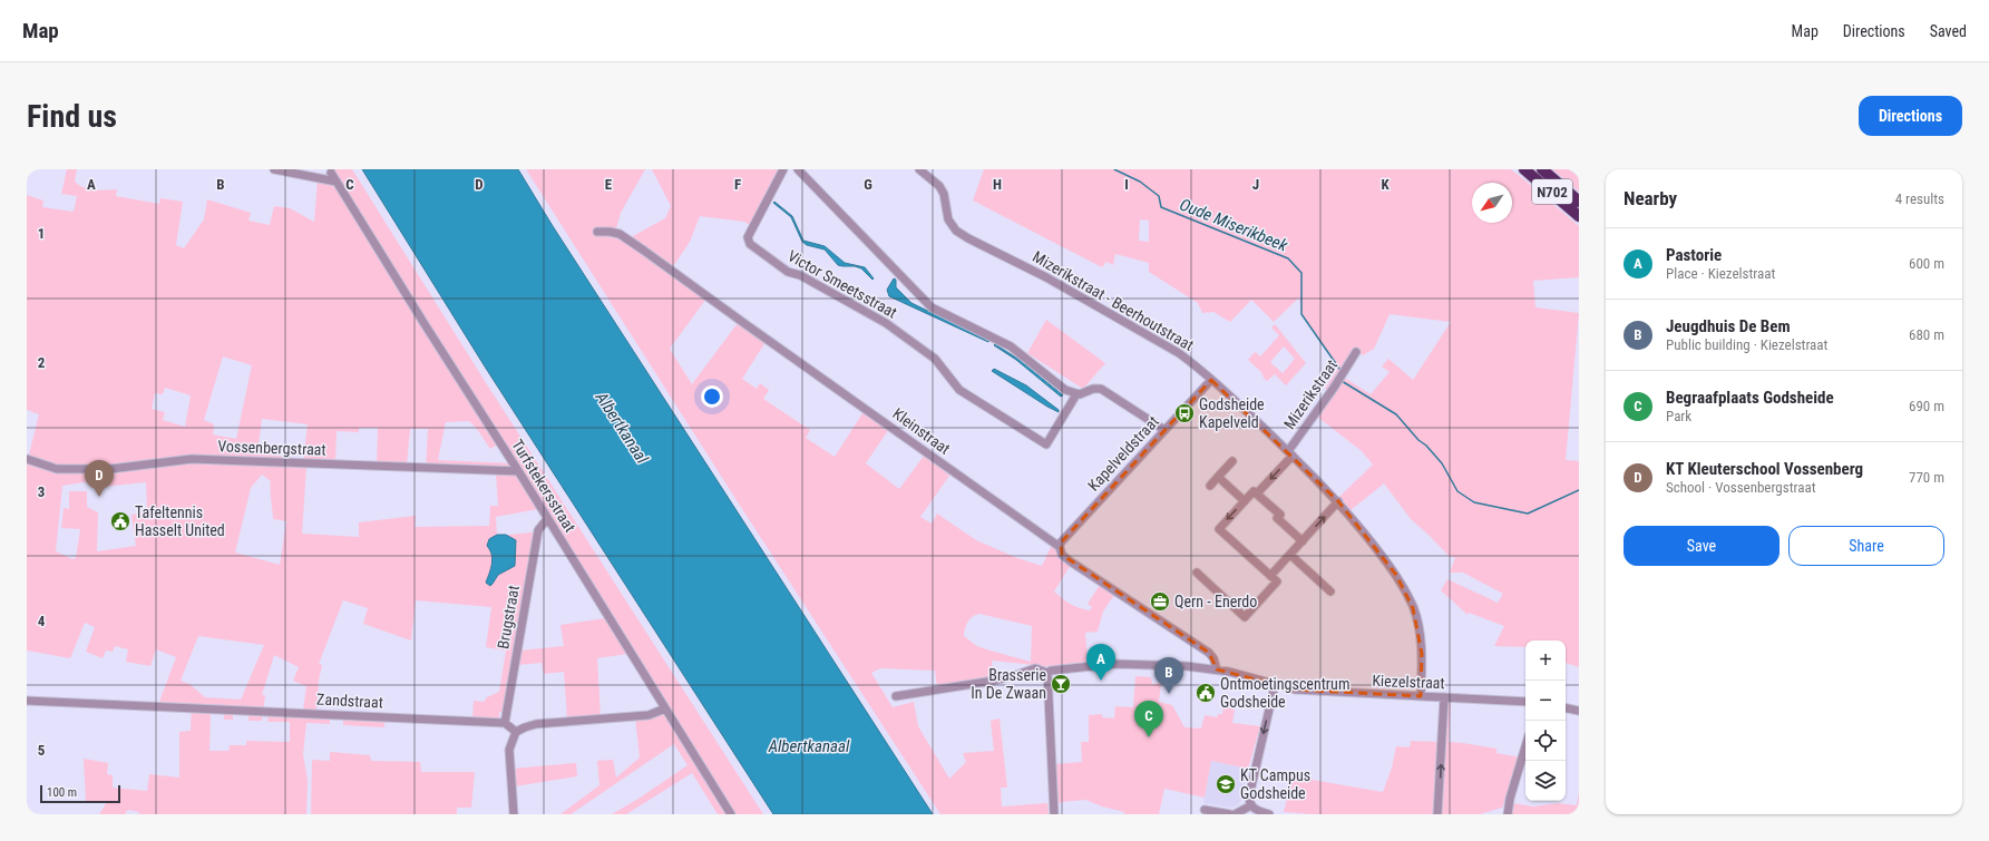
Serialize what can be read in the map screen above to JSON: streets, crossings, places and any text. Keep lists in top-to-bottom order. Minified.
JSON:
{"streets":{"highway":["N702"],"street":["Victor Smeetsstraat","Mizerikstraat - Beerhoutstraat","Mizerikstraat","Kleinstraat","Vossenbergstraat","Kapelveldstraat","Turfstekersstraat","Brugstraat","Kiezelstraat","Zandstraat"]},"crossings":[["Mizerikstraat - Beerhoutstraat","Mizerikstraat"],["Mizerikstraat - Beerhoutstraat","Kapelveldstraat"],["Mizerikstraat - Beerhoutstraat","Kiezelstraat"],["Kleinstraat","Kapelveldstraat"],["Kleinstraat","Kiezelstraat"],["Vossenbergstraat","Turfstekersstraat"],["Turfstekersstraat","Brugstraat"],["Brugstraat","Zandstraat"]],"water":["Oude Miserikbeek","Albertkanaal"],"places":{"bus stop":["Godsheide Kapelveld"],"public building":["Tafeltennis Hasselt United","Ontmoetingscentrum Godsheide"],"office":["Qern - Enerdo"],"bar":["Brasserie In De Zwaan"],"school or university":["KT Campus Godsheide"]},"scale_bar":"100 m","north":"bottom left","page":{"header":"Map","nav":["Map","Directions","Saved"],"buttons":["Directions",["Save","Share"]],"title":"Find us","heading":["Nearby","4 results"],"list":[{"mark":"A","name":"Pastorie","note":"Place · Kiezelstraat","value":"600 m"},{"mark":"B","name":"Jeugdhuis De Bem","note":"Public building · Kiezelstraat","value":"680 m"},{"mark":"C","name":"Begraafplaats Godsheide","note":"Park","value":"690 m"},{"mark":"D","name":"KT Kleuterschool Vossenberg","note":"School · Vossenbergstraat","value":"770 m"}],"pins":["D","A","B","C"],"map_buttons":["+","−"],"scale":"100 m"},"grid":{"columns":["A","B","C","D","E","F","G","H","I","J","K"],"rows":["1","2","3","4","5"]}}
